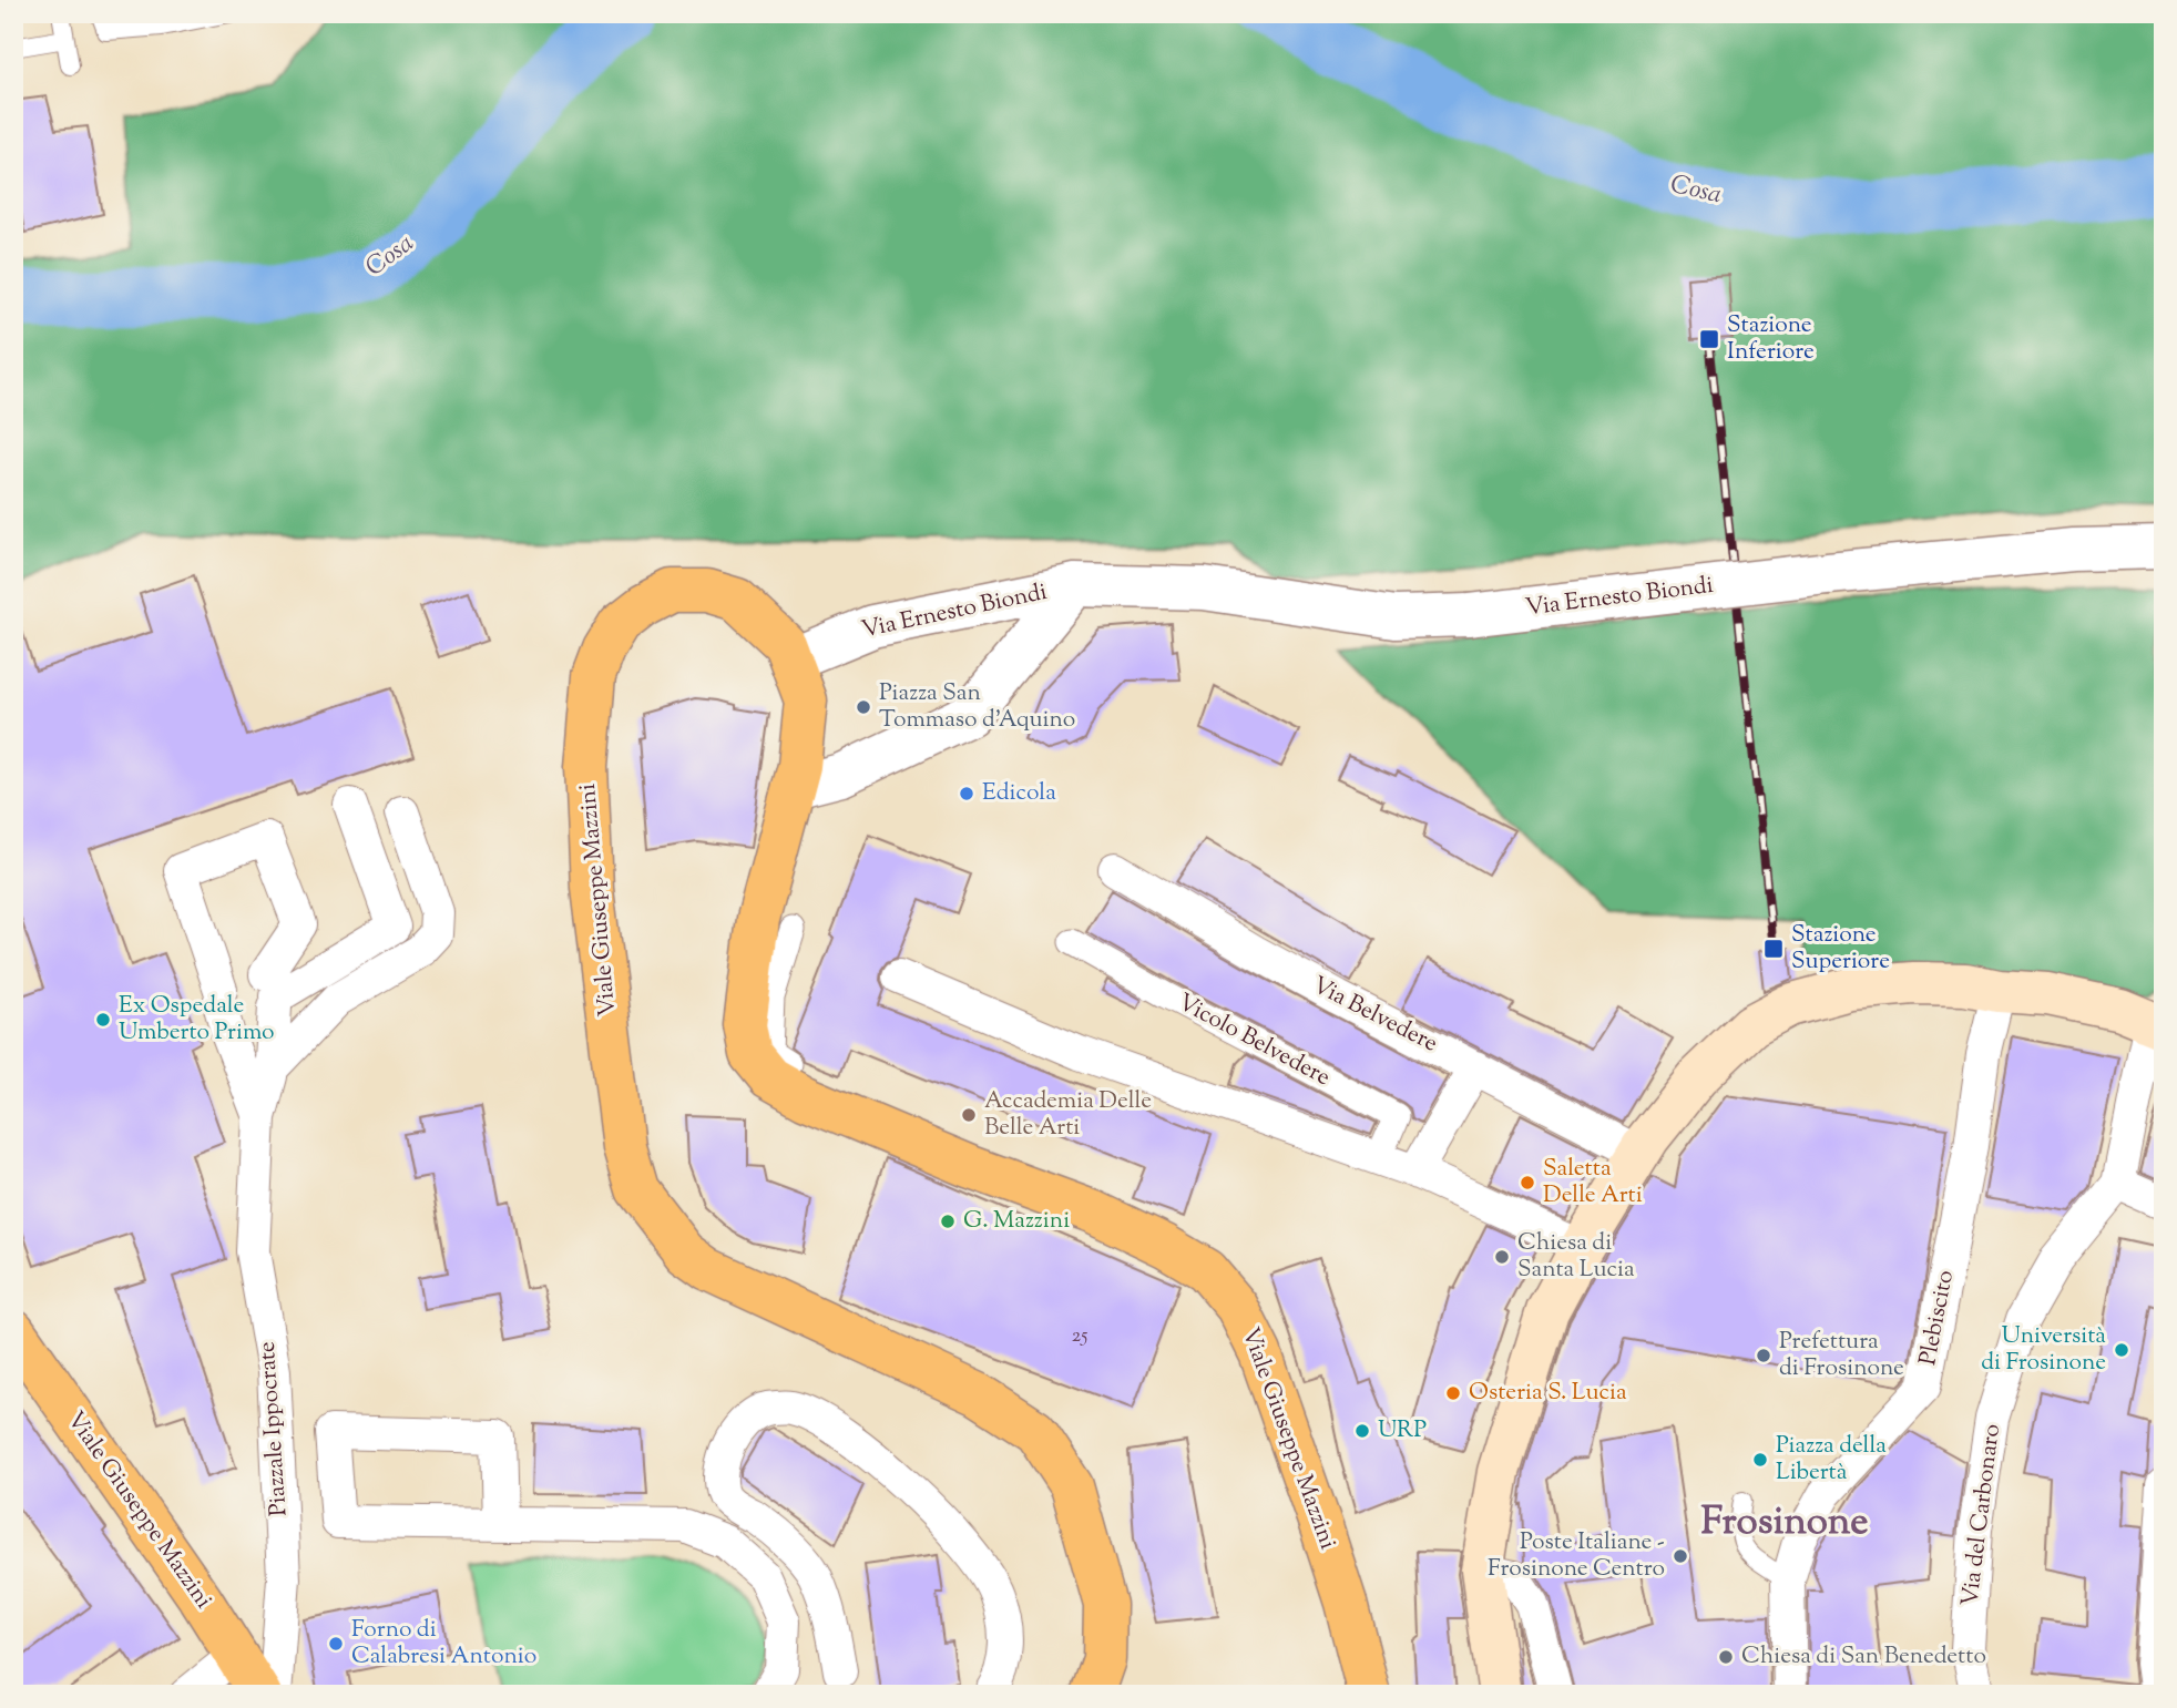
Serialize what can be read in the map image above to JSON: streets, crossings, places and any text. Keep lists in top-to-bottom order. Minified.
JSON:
{"streets":{"main road":["Viale Giuseppe Mazzini"],"street":["Via Ernesto Biondi","Via Belvedere","Vicolo Belvedere","Plebiscito","Piazzale Ippocrate","Via del Carbonaro"]},"crossings":[["Via Ernesto Biondi","Viale Giuseppe Mazzini"]],"districts":["Frosinone"],"water":["Cosa"],"places":{"transit":["Stazione Inferiore","Stazione Superiore"],"other":["Piazza San Tommaso d'Aquino","Edicola","Ex Ospedale Umberto Primo","Accademia Delle Belle Arti","Saletta Delle Arti","G. Mazzini","Chiesa di Santa Lucia","Università di Frosinone","Prefettura di Frosinone","Osteria S. Lucia","URP","Piazza della Libertà","Poste Italiane - Frosinone Centro","Forno di Calabresi Antonio","Chiesa di San Benedetto"]},"house_numbers":["25"]}
